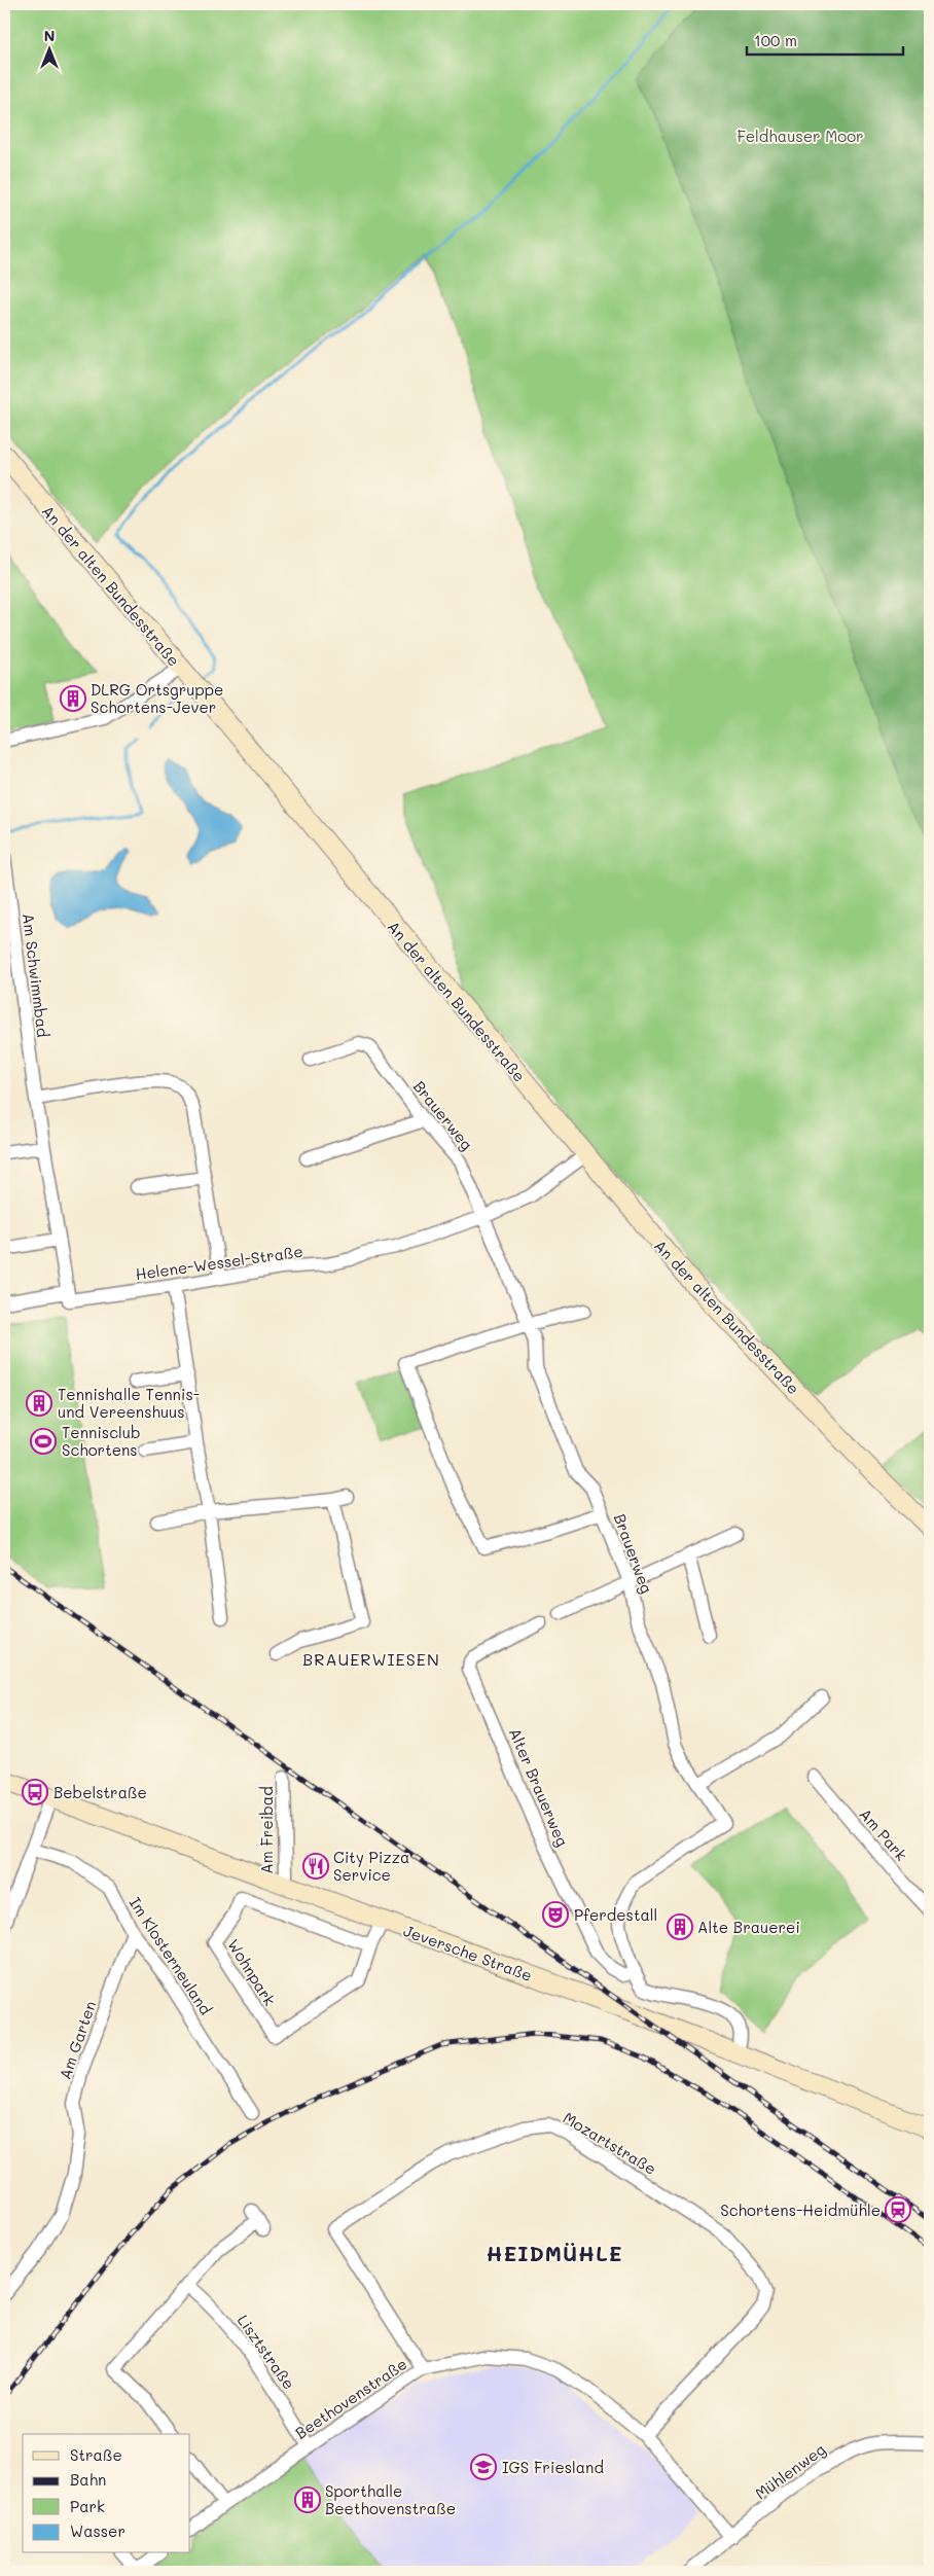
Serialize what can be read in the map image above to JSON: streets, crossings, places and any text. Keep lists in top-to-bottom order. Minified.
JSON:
{"streets":{"street":["An der alten Bundesstraße","Am Schwimmbad","Brauerweg","Helene-Wessel-Straße","Alter Brauerweg","Am Freibad","Am Park","Jeversche Straße","Im Klosterneuland","Wohnpark","Am Garten","Mozartstraße","Lisztstraße","Beethovenstraße","Mühlenweg"]},"crossings":[["An der alten Bundesstraße","Helene-Wessel-Straße"],["Brauerweg","Helene-Wessel-Straße"],["Brauerweg","Alter Brauerweg"],["Brauerweg","Jeversche Straße"],["Am Freibad","Jeversche Straße"],["Jeversche Straße","Wohnpark"],["Im Klosterneuland","Am Garten"],["Mozartstraße","Beethovenstraße"],["Lisztstraße","Beethovenstraße"],["Beethovenstraße","Mühlenweg"]],"districts":["BRAUERWIESEN","HEIDMÜHLE"],"parks":["Feldhauser Moor"],"places":{"building":["DLRG Ortsgruppe Schortens-Jever","Tennishalle Tennis- und Vereenshuus","Alte Brauerei","Sporthalle Beethovenstraße"],"sports":["Tennisclub Schortens"],"bus stop":["Bebelstraße"],"restaurant":["City Pizza Service"],"theatre":["Pferdestall"],"station":["Schortens-Heidmühle"],"school or university":["IGS Friesland"]},"legend":["Straße","Bahn","Park","Wasser"],"scale_bar":"100 m","north":"top"}
